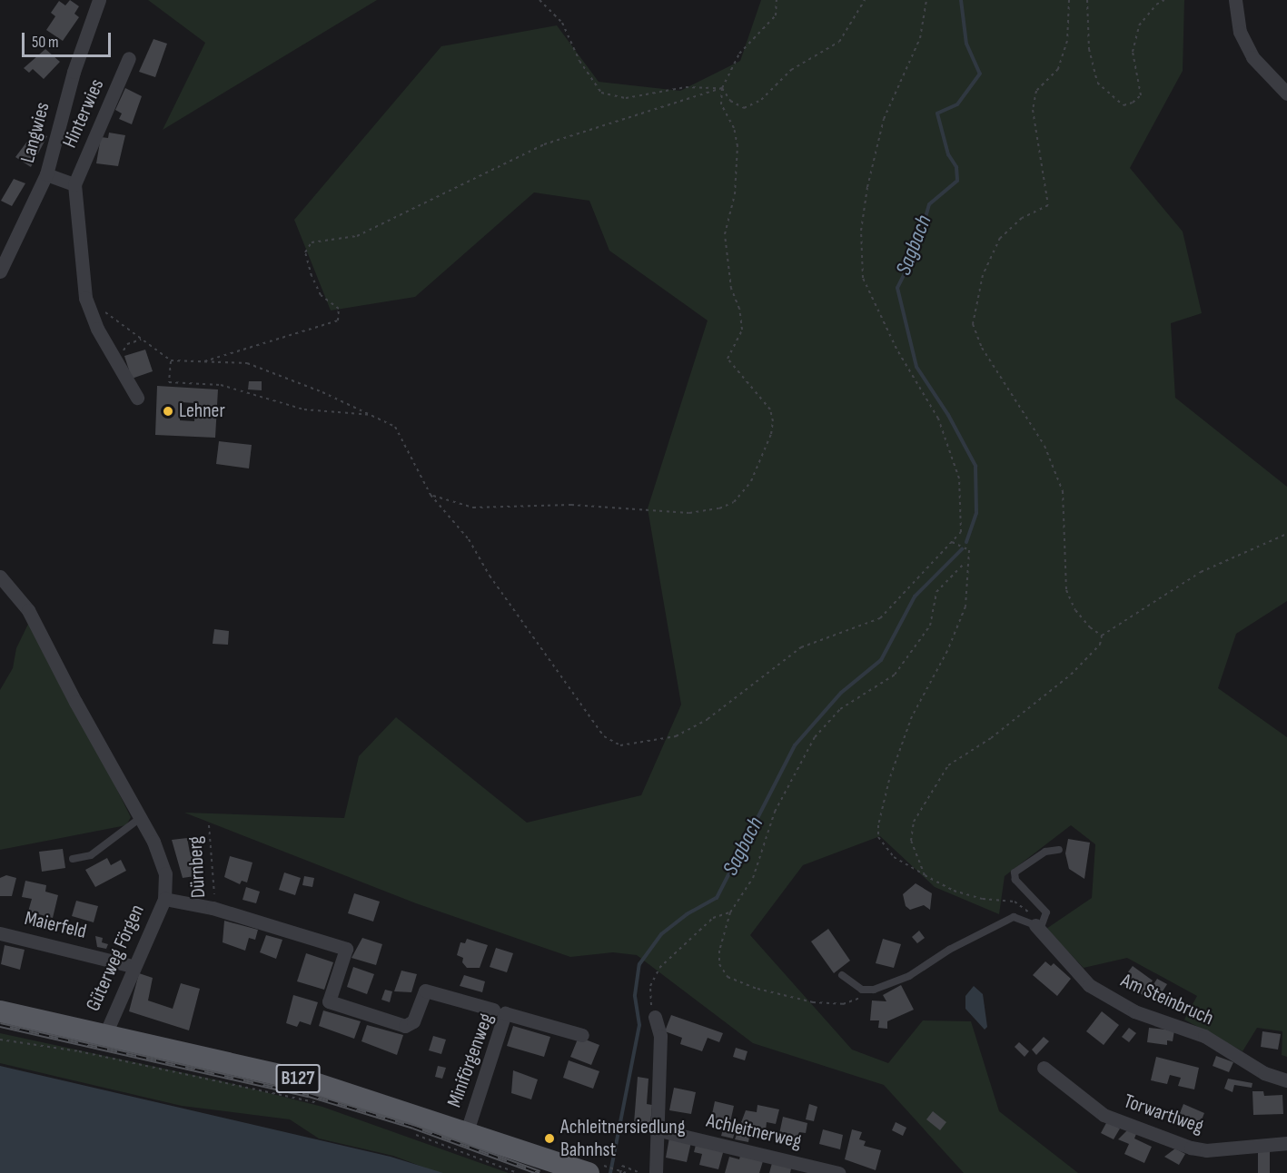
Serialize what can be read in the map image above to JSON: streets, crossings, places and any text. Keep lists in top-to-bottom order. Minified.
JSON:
{"streets":{"main road":["B127"],"street":["Hinterwies","Langwies","Maierfeld","Güterweg Förgen","Am Steinbruch","Miniförgenweg","Torwartlweg","Achleitnerweg"],"path":["Dürnberg"]},"crossings":[["Maierfeld","Güterweg Förgen"],["Güterweg Förgen","B127"],["Miniförgenweg","B127"]],"water":["Sagbach"],"places":["Lehner","Achleitnersiedlung Bahnhst"],"scale_bar":"50 m"}
